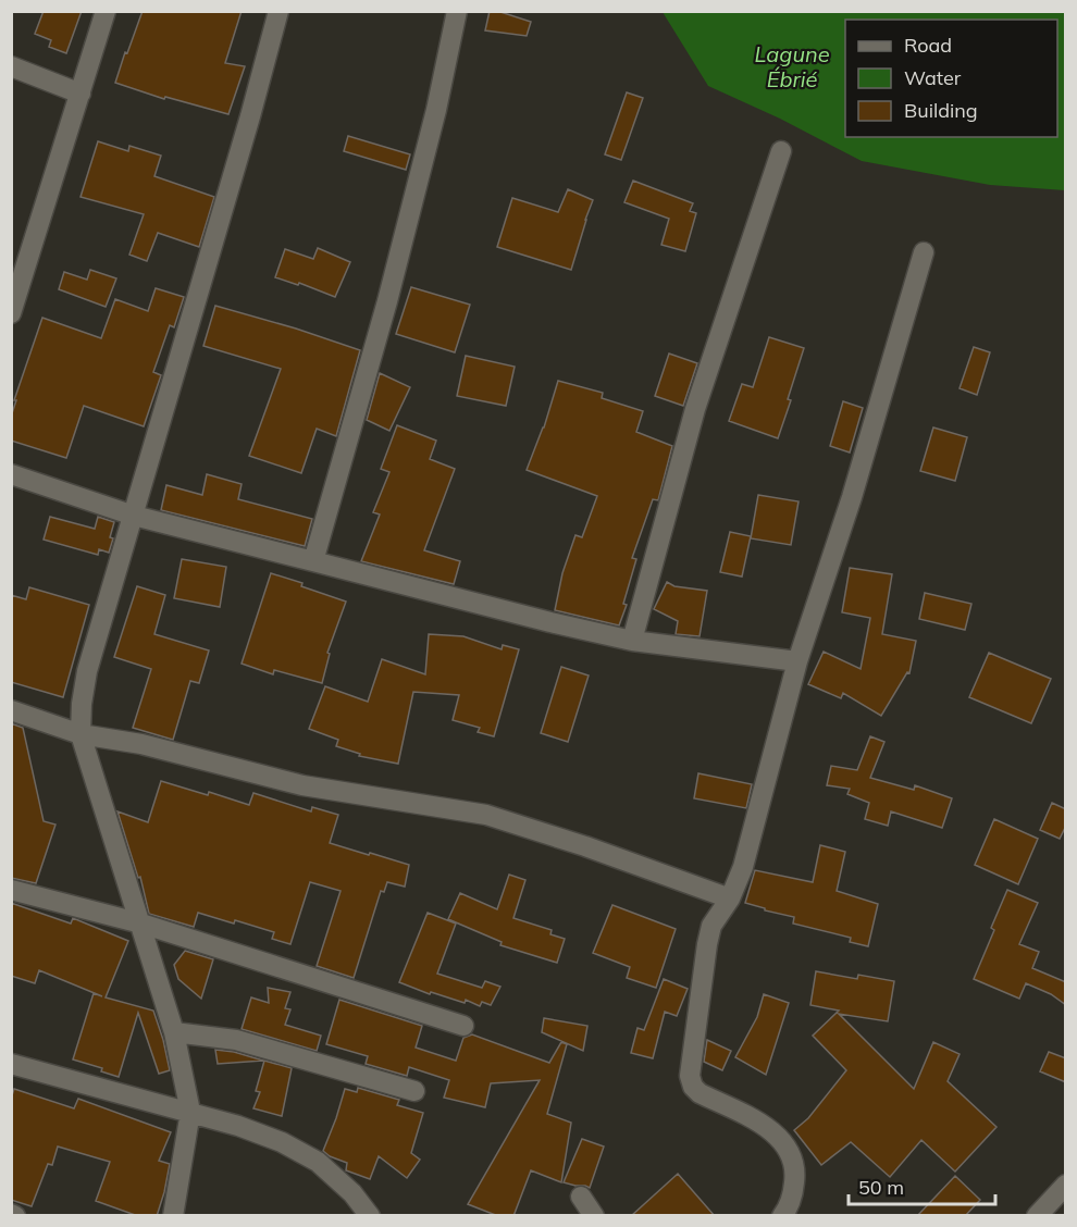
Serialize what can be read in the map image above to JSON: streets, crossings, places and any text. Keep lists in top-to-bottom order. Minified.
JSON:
{"water":["Lagune Ébrié"],"legend":["Road","Water","Building"],"scale_bar":"50 m"}
